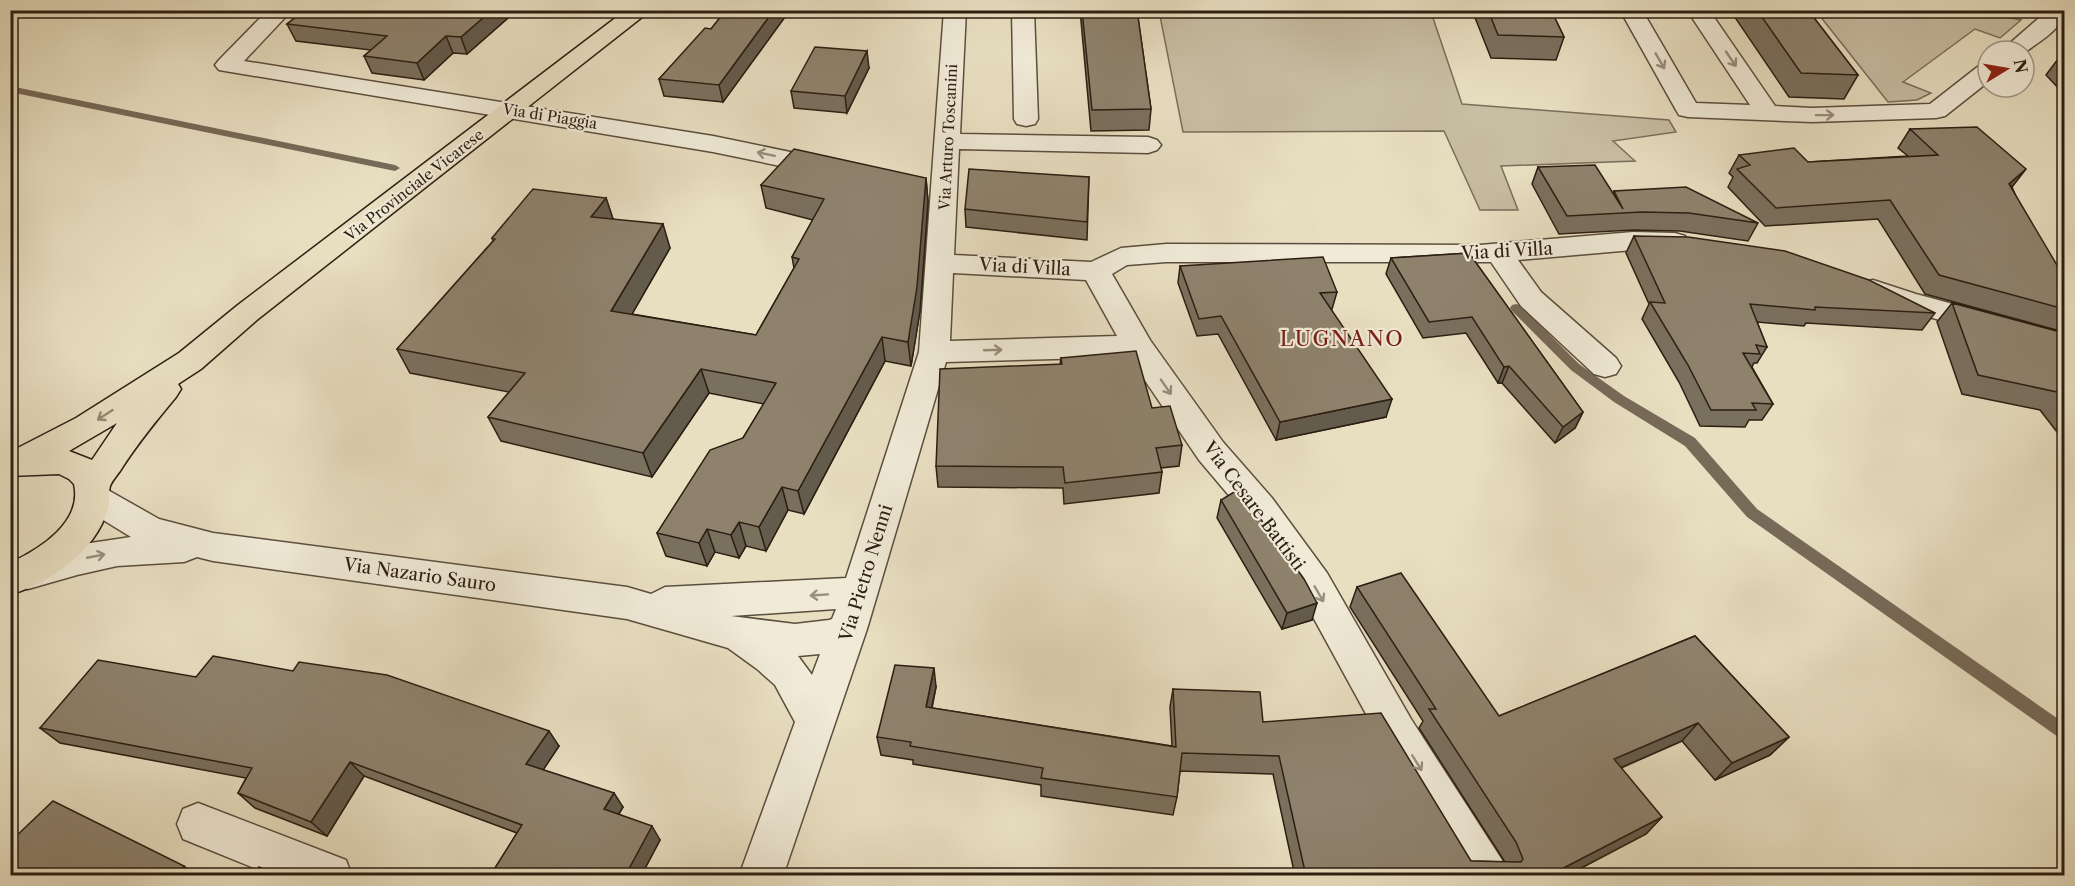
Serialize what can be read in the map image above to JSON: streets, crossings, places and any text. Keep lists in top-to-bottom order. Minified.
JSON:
{"streets":{"main road":["Via Provinciale Vicarese"],"street":["Via di Piaggia","Via Arturo Toscanini","Via di Villa","Via Cesare Battisti","Via Pietro Nenni","Via Nazario Sauro"]},"crossings":[["Via di Piaggia","Via Provinciale Vicarese"],["Via Arturo Toscanini","Via di Villa"],["Via Arturo Toscanini","Via Pietro Nenni"],["Via Provinciale Vicarese","Via Nazario Sauro"],["Via di Villa","Via Cesare Battisti"],["Via di Villa","Via Pietro Nenni"],["Via Pietro Nenni","Via Nazario Sauro"]],"one_way":["Via di Piaggia","Via Cesare Battisti"],"districts":["LUGNANO"],"north":"right"}
